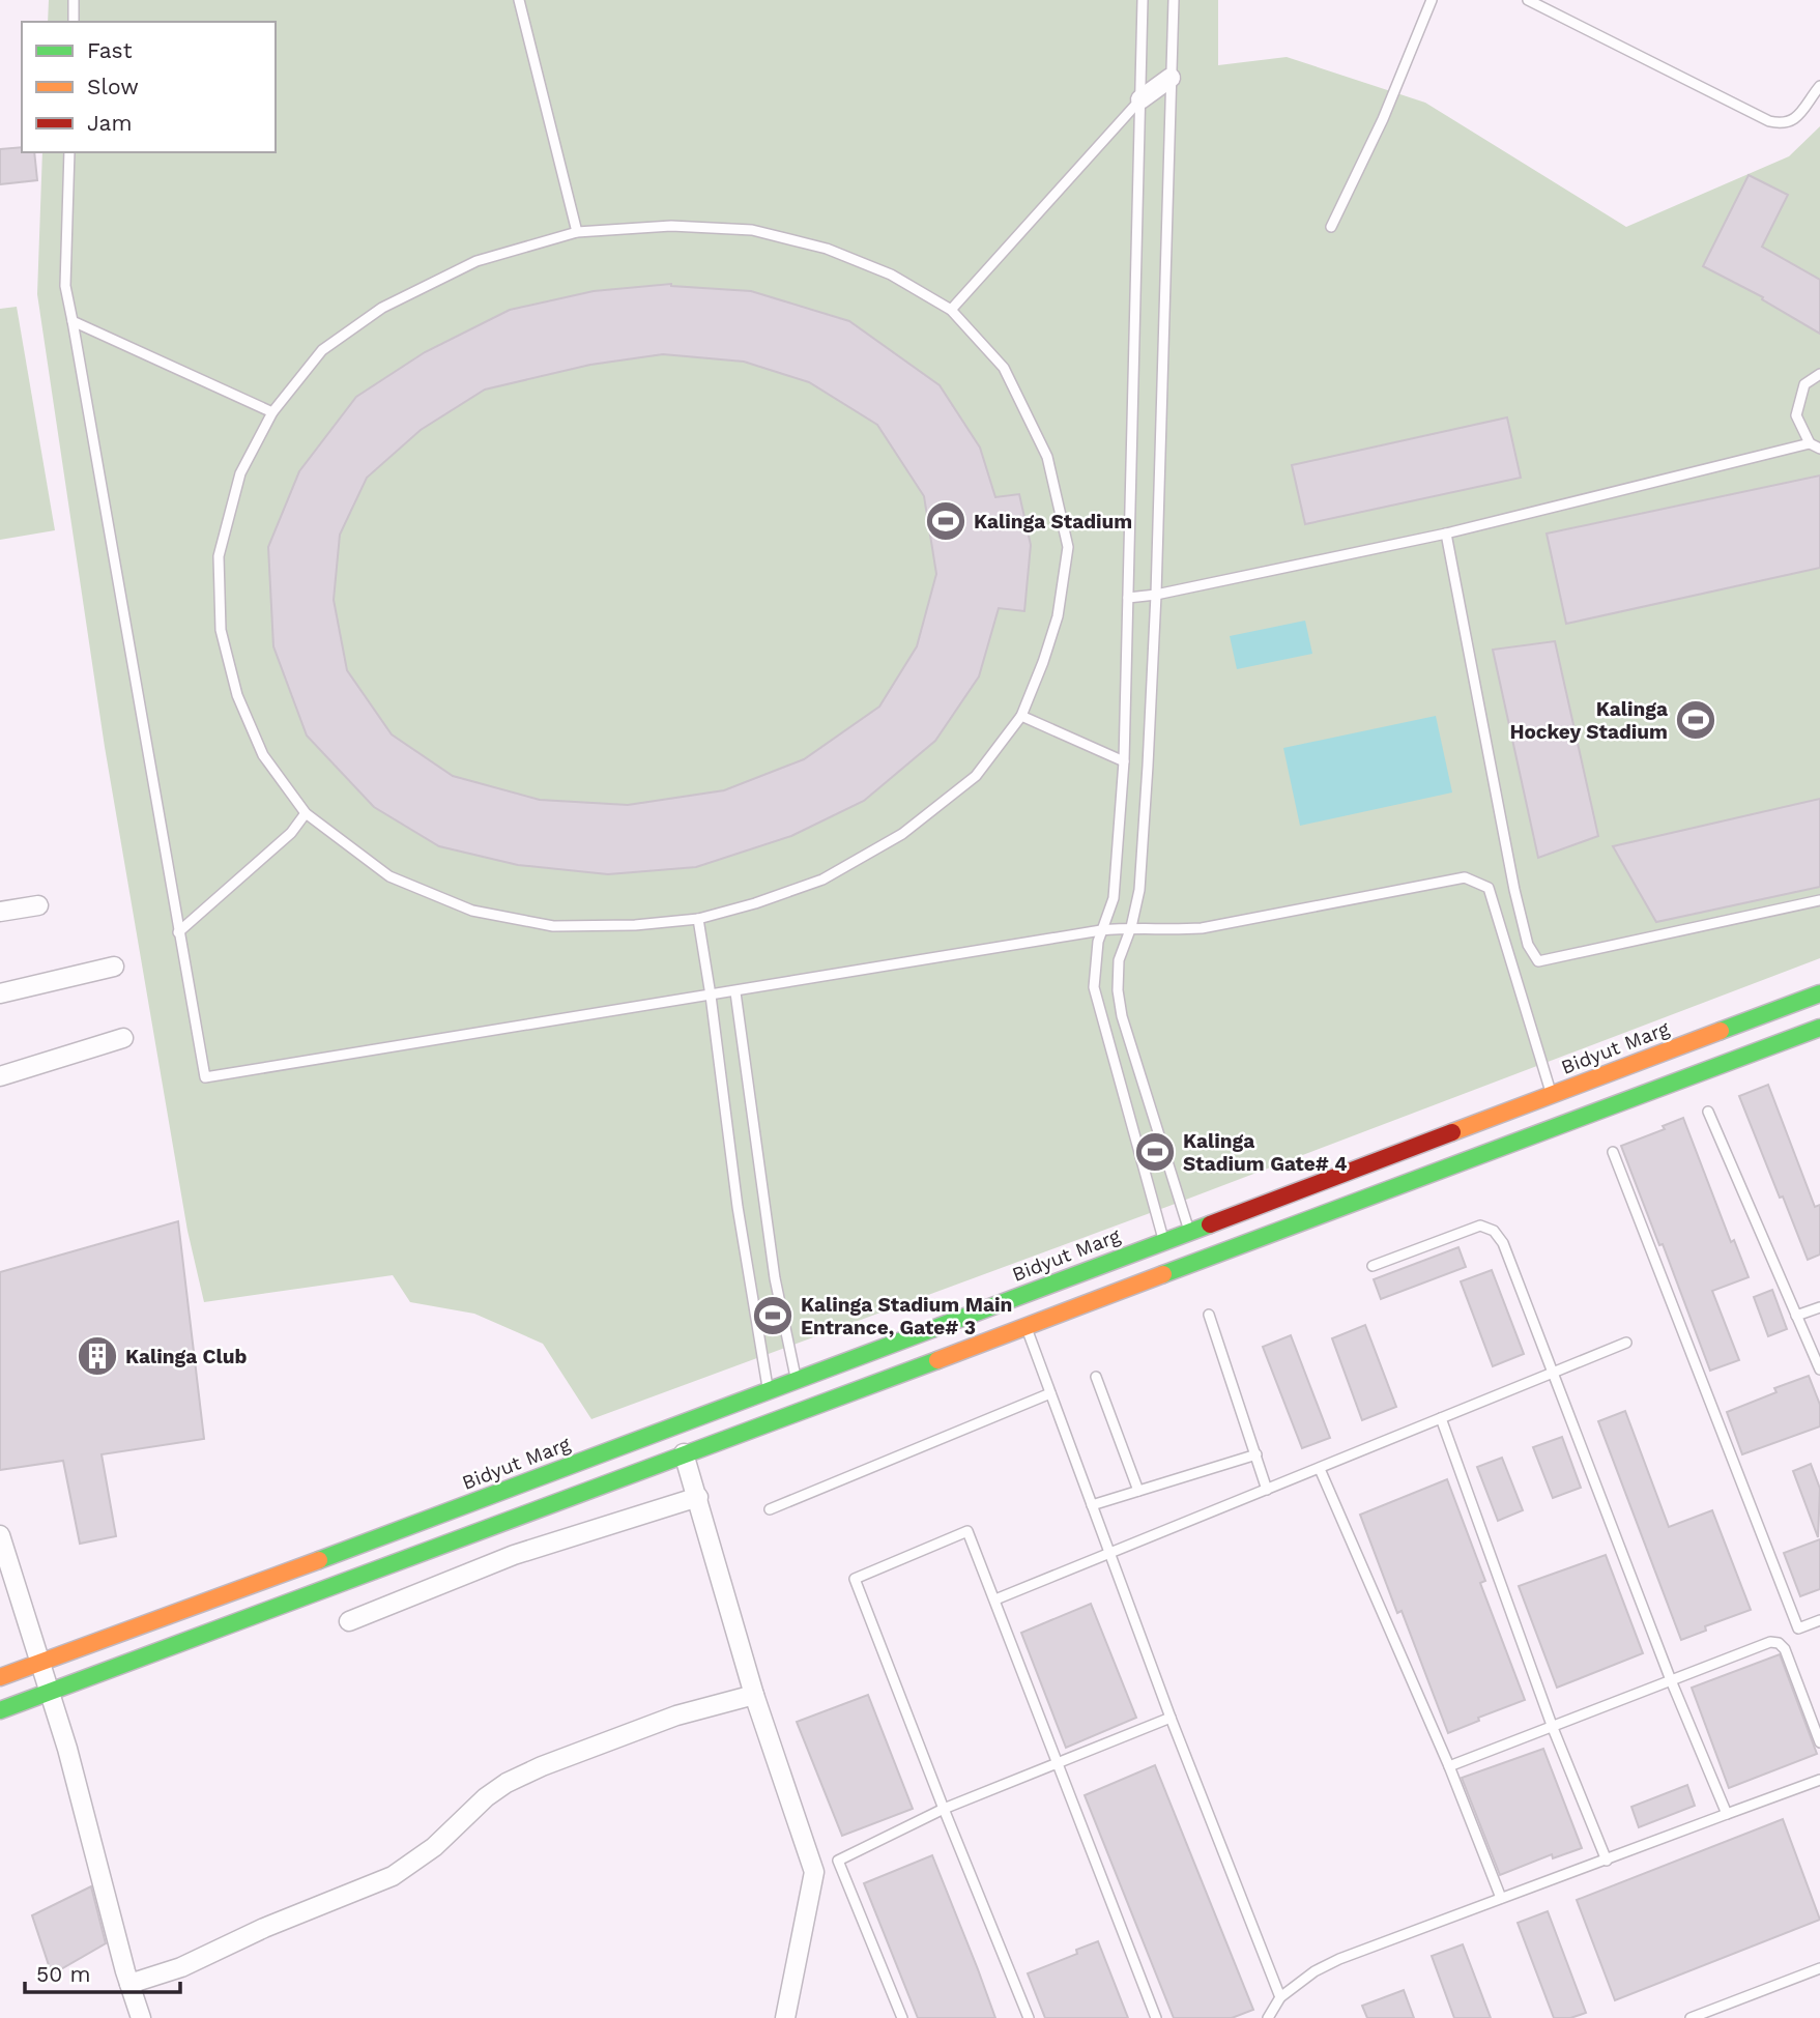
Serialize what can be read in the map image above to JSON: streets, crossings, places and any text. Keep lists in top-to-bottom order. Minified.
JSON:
{"streets":{"main road":["Bidyut Marg"]},"places":{"sports":["Kalinga Stadium","Kalinga Hockey Stadium","Kalinga Stadium Gate# 4","Kalinga Stadium Main Entrance, Gate# 3"],"building":["Kalinga Club"]},"legend":["Fast","Slow","Jam"],"scale_bar":"50 m"}
